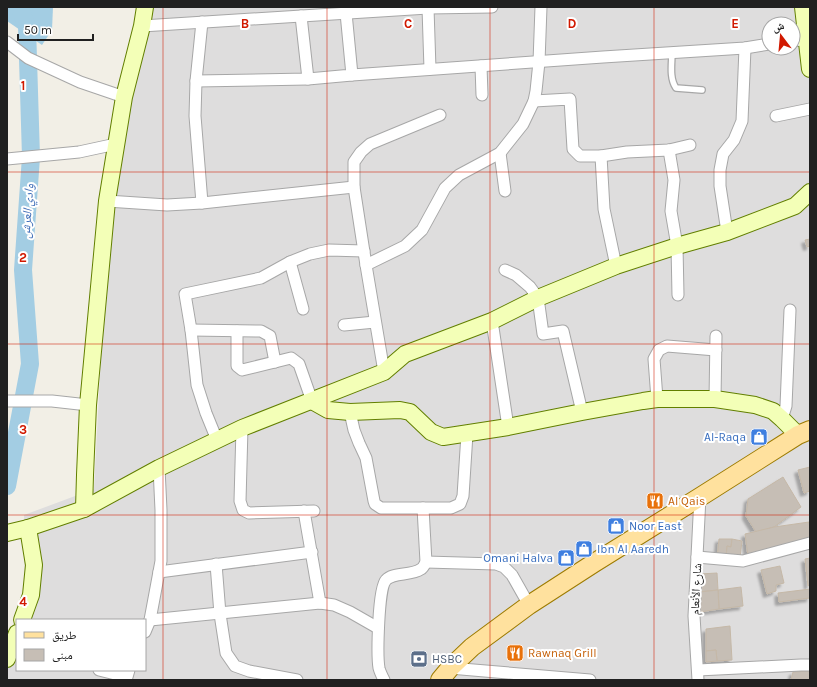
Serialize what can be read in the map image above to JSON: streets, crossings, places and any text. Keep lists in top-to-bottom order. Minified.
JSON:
{"streets":{"street":["شارع الأنعام"]},"water":["وادي العرش"],"places":{"shop":["Al-Raqa","Noor East","Ibn Al Aaredh","Omani Halva"],"restaurant":["Al Qais","Rawnaq Grill"],"bank":["HSBC"]},"legend":["طريق","مبنى"],"scale_bar":"50 m","north":"top","grid":{"columns":["B","C","D","E"],"rows":["1","2","3","4"]}}
